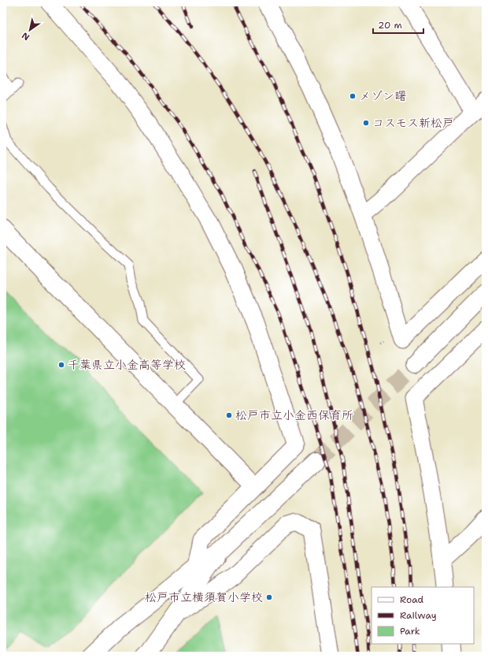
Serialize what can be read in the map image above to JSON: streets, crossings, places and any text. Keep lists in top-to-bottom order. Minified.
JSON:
{"places":["メゾン曙","コスモス新松戸","千葉県立小金高等学校","松戸市立小金西保育所","松戸市立横須賀小学校"],"legend":["Road","Railway","Park"],"scale_bar":"20 m","north":"bottom left"}
